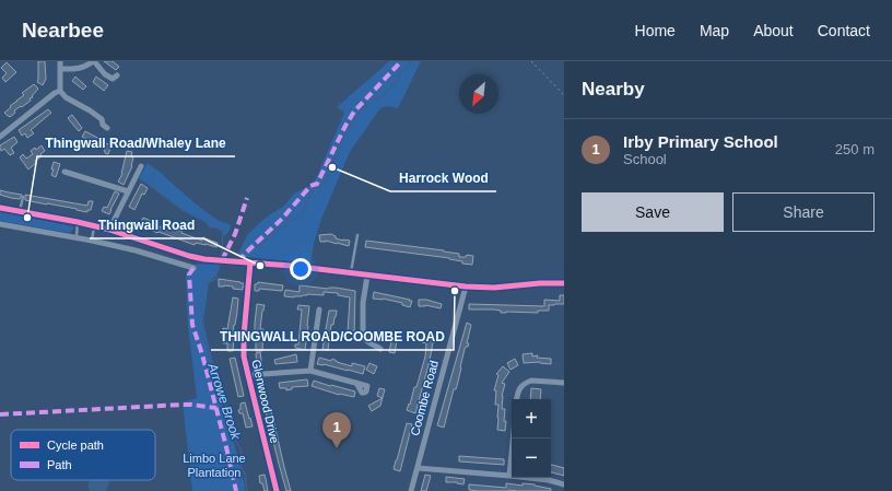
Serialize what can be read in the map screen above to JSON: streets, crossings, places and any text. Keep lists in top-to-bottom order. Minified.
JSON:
{"streets":{"street":["Coombe Road","Glenwood Drive"]},"water":["Arrowe Brook"],"parks":["Limbo Lane Plantation"],"places":["Harrock Wood","Thingwall Road/Whaley Lane","Thingwall Road","THINGWALL ROAD/COOMBE ROAD"],"legend":["Cycle path","Path"],"north":"bottom left","page":{"header":"Nearbee","nav":["Home","Map","About","Contact"],"heading":"Nearby","list":[{"mark":"1","name":"Irby Primary School","note":"School","value":"250 m"}],"buttons":["Save","Share"],"map_buttons":["+","−"],"pins":"1"}}
